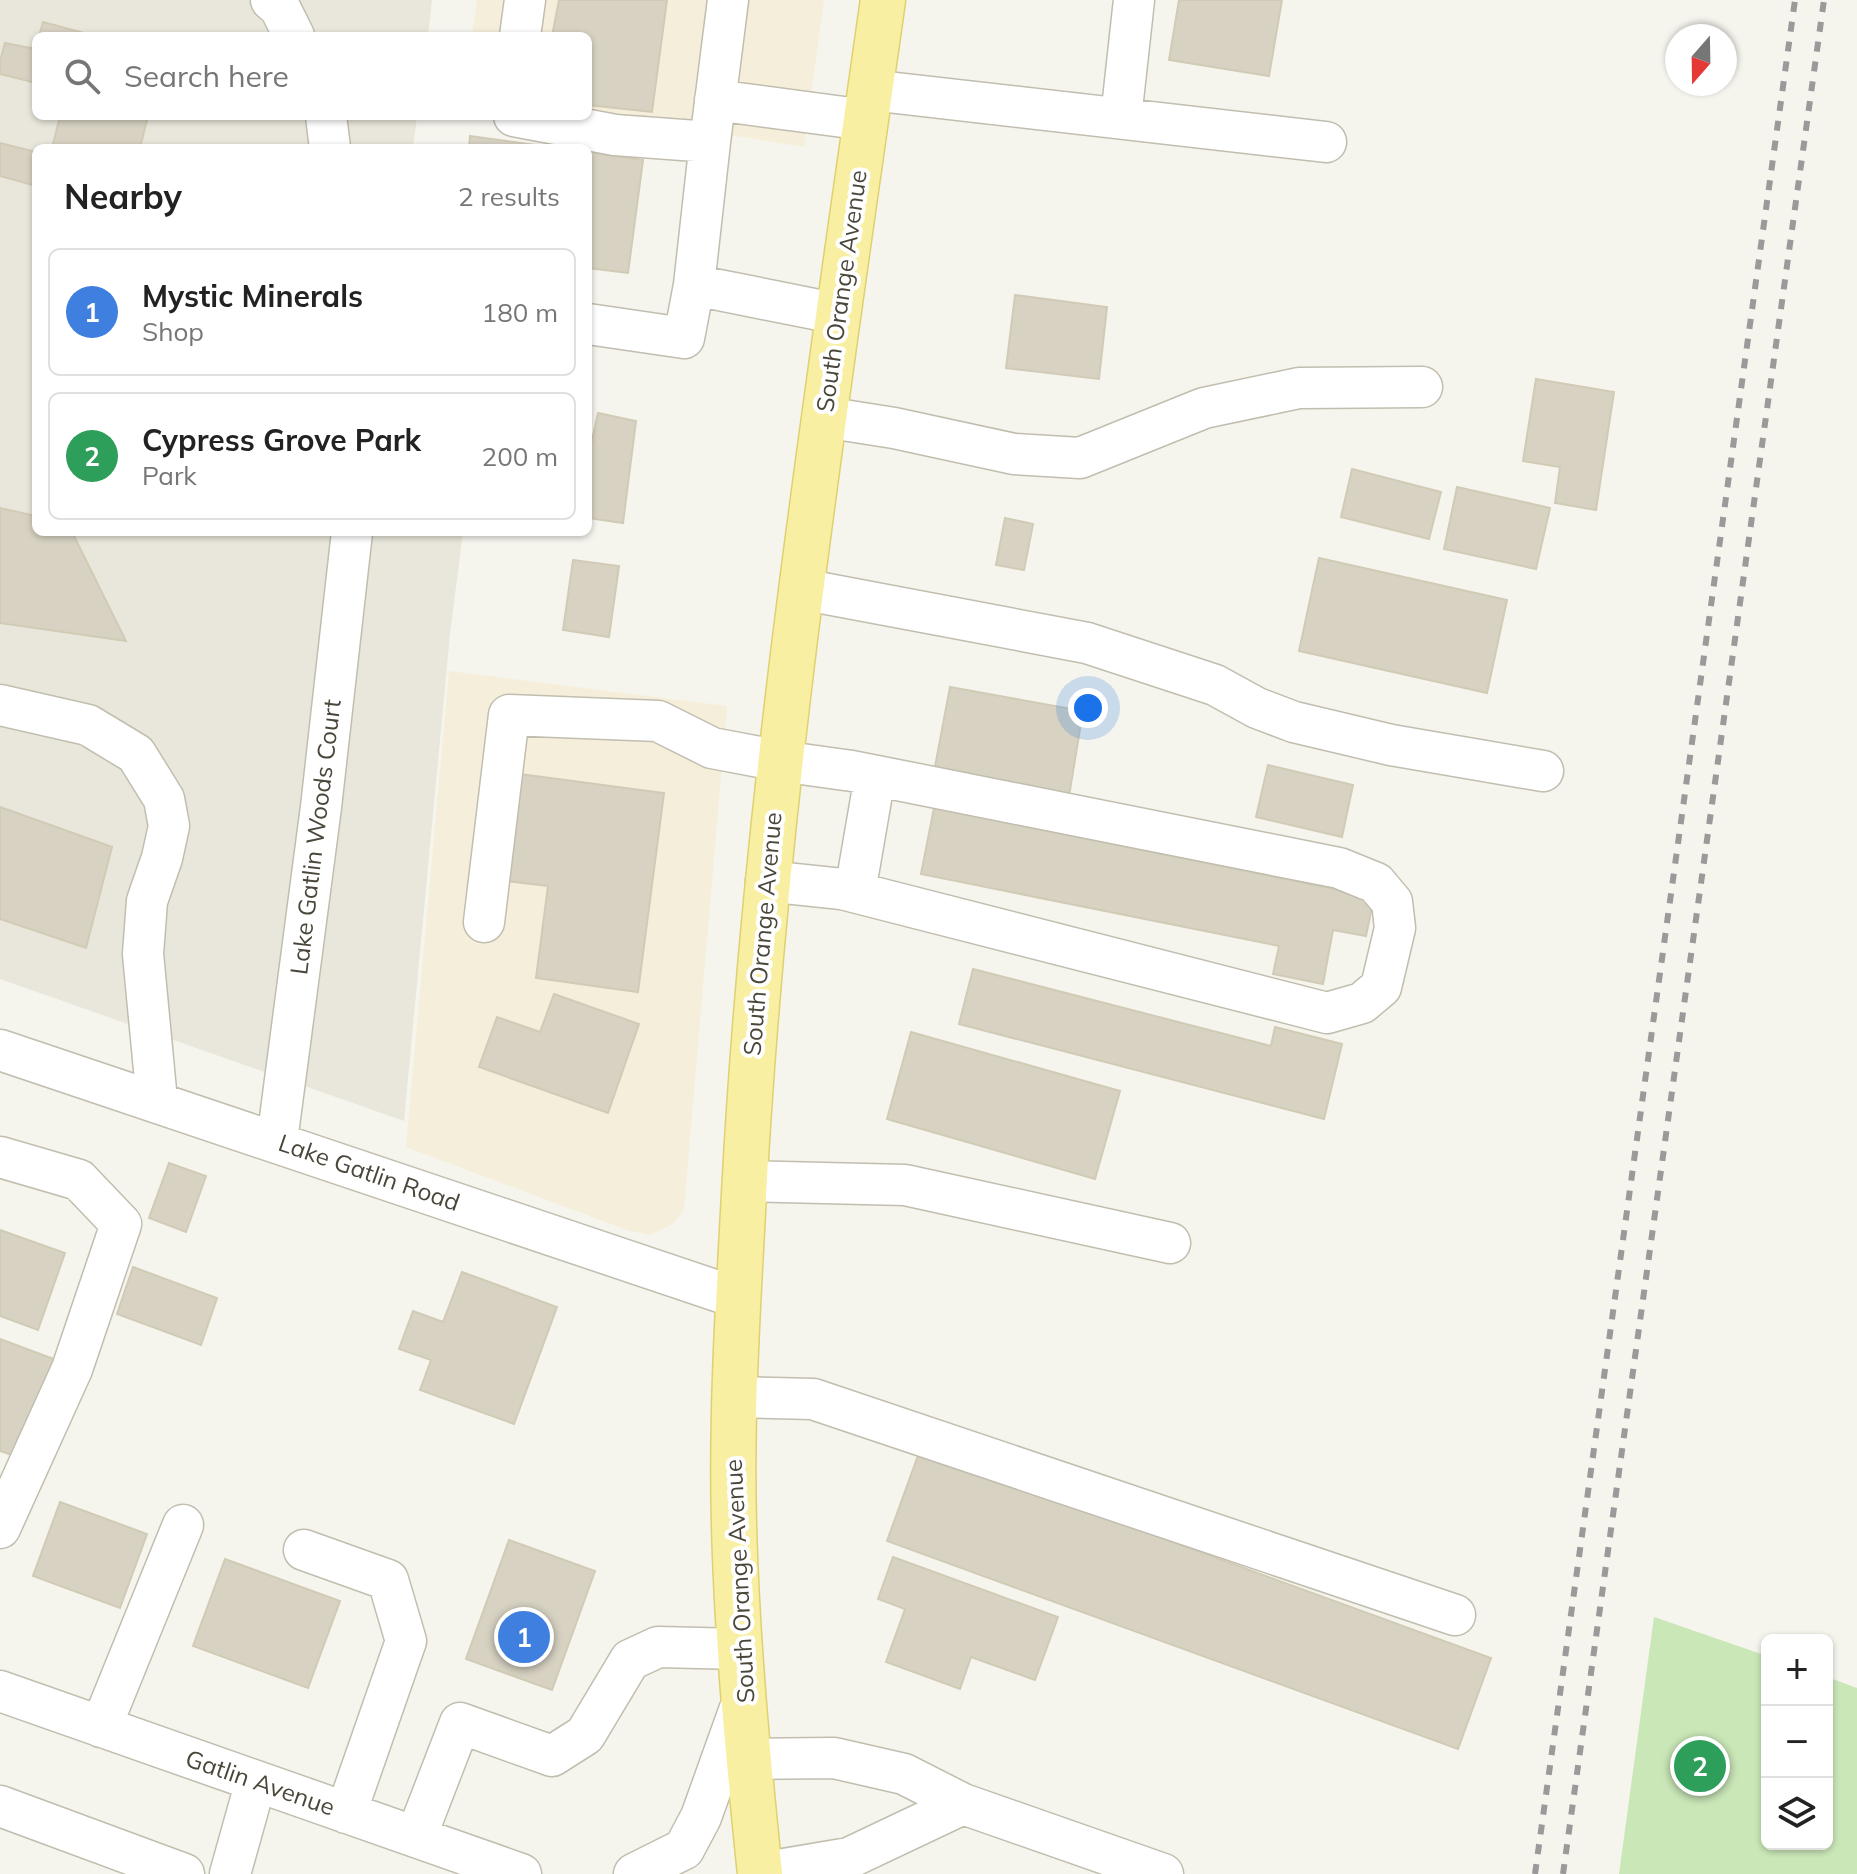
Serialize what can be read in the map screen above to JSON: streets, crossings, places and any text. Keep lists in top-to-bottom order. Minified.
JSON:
{"streets":{"main road":["South Orange Avenue"],"street":["Lake Gatlin Woods Court","Lake Gatlin Road","Gatlin Avenue"]},"crossings":[["South Orange Avenue","Lake Gatlin Road"],["Lake Gatlin Woods Court","Lake Gatlin Road"]],"north":"bottom","page":{"search":"Search here","heading":["Nearby","2 results"],"list":[{"mark":"1","name":"Mystic Minerals","note":"Shop","value":"180 m"},{"mark":"2","name":"Cypress Grove Park","note":"Park","value":"200 m"}],"pins":["1","2"],"map_buttons":["+","−"]}}
